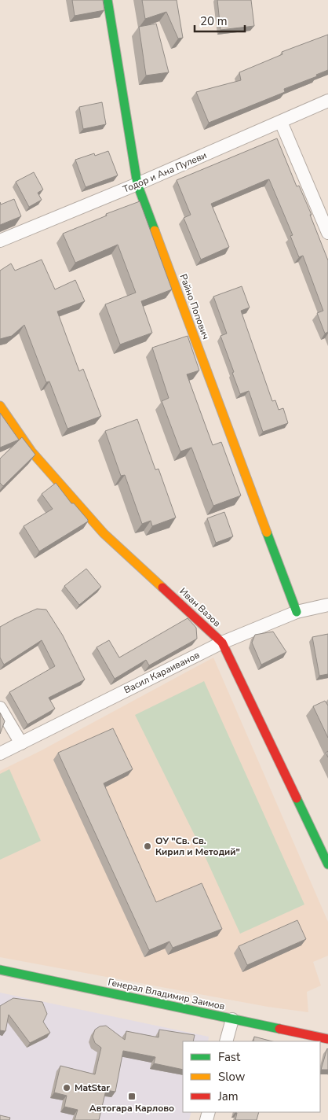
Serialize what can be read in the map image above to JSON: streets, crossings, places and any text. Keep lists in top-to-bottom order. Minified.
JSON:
{"streets":{"street":["Тодор и Ана Пулеви","Райно Попович","Иван Вазов","Васил Караиванов","Генерал Владимир Заимов"]},"crossings":[["Тодор и Ана Пулеви","Райно Попович"],["Райно Попович","Васил Караиванов"],["Иван Вазов","Васил Караиванов"]],"places":{"other":["ОУ \"Св. Св. Кирил и Методий\"","MatStar"],"transit":["Автогара Карлово"]},"legend":["Fast","Slow","Jam"],"scale_bar":"20 m"}
